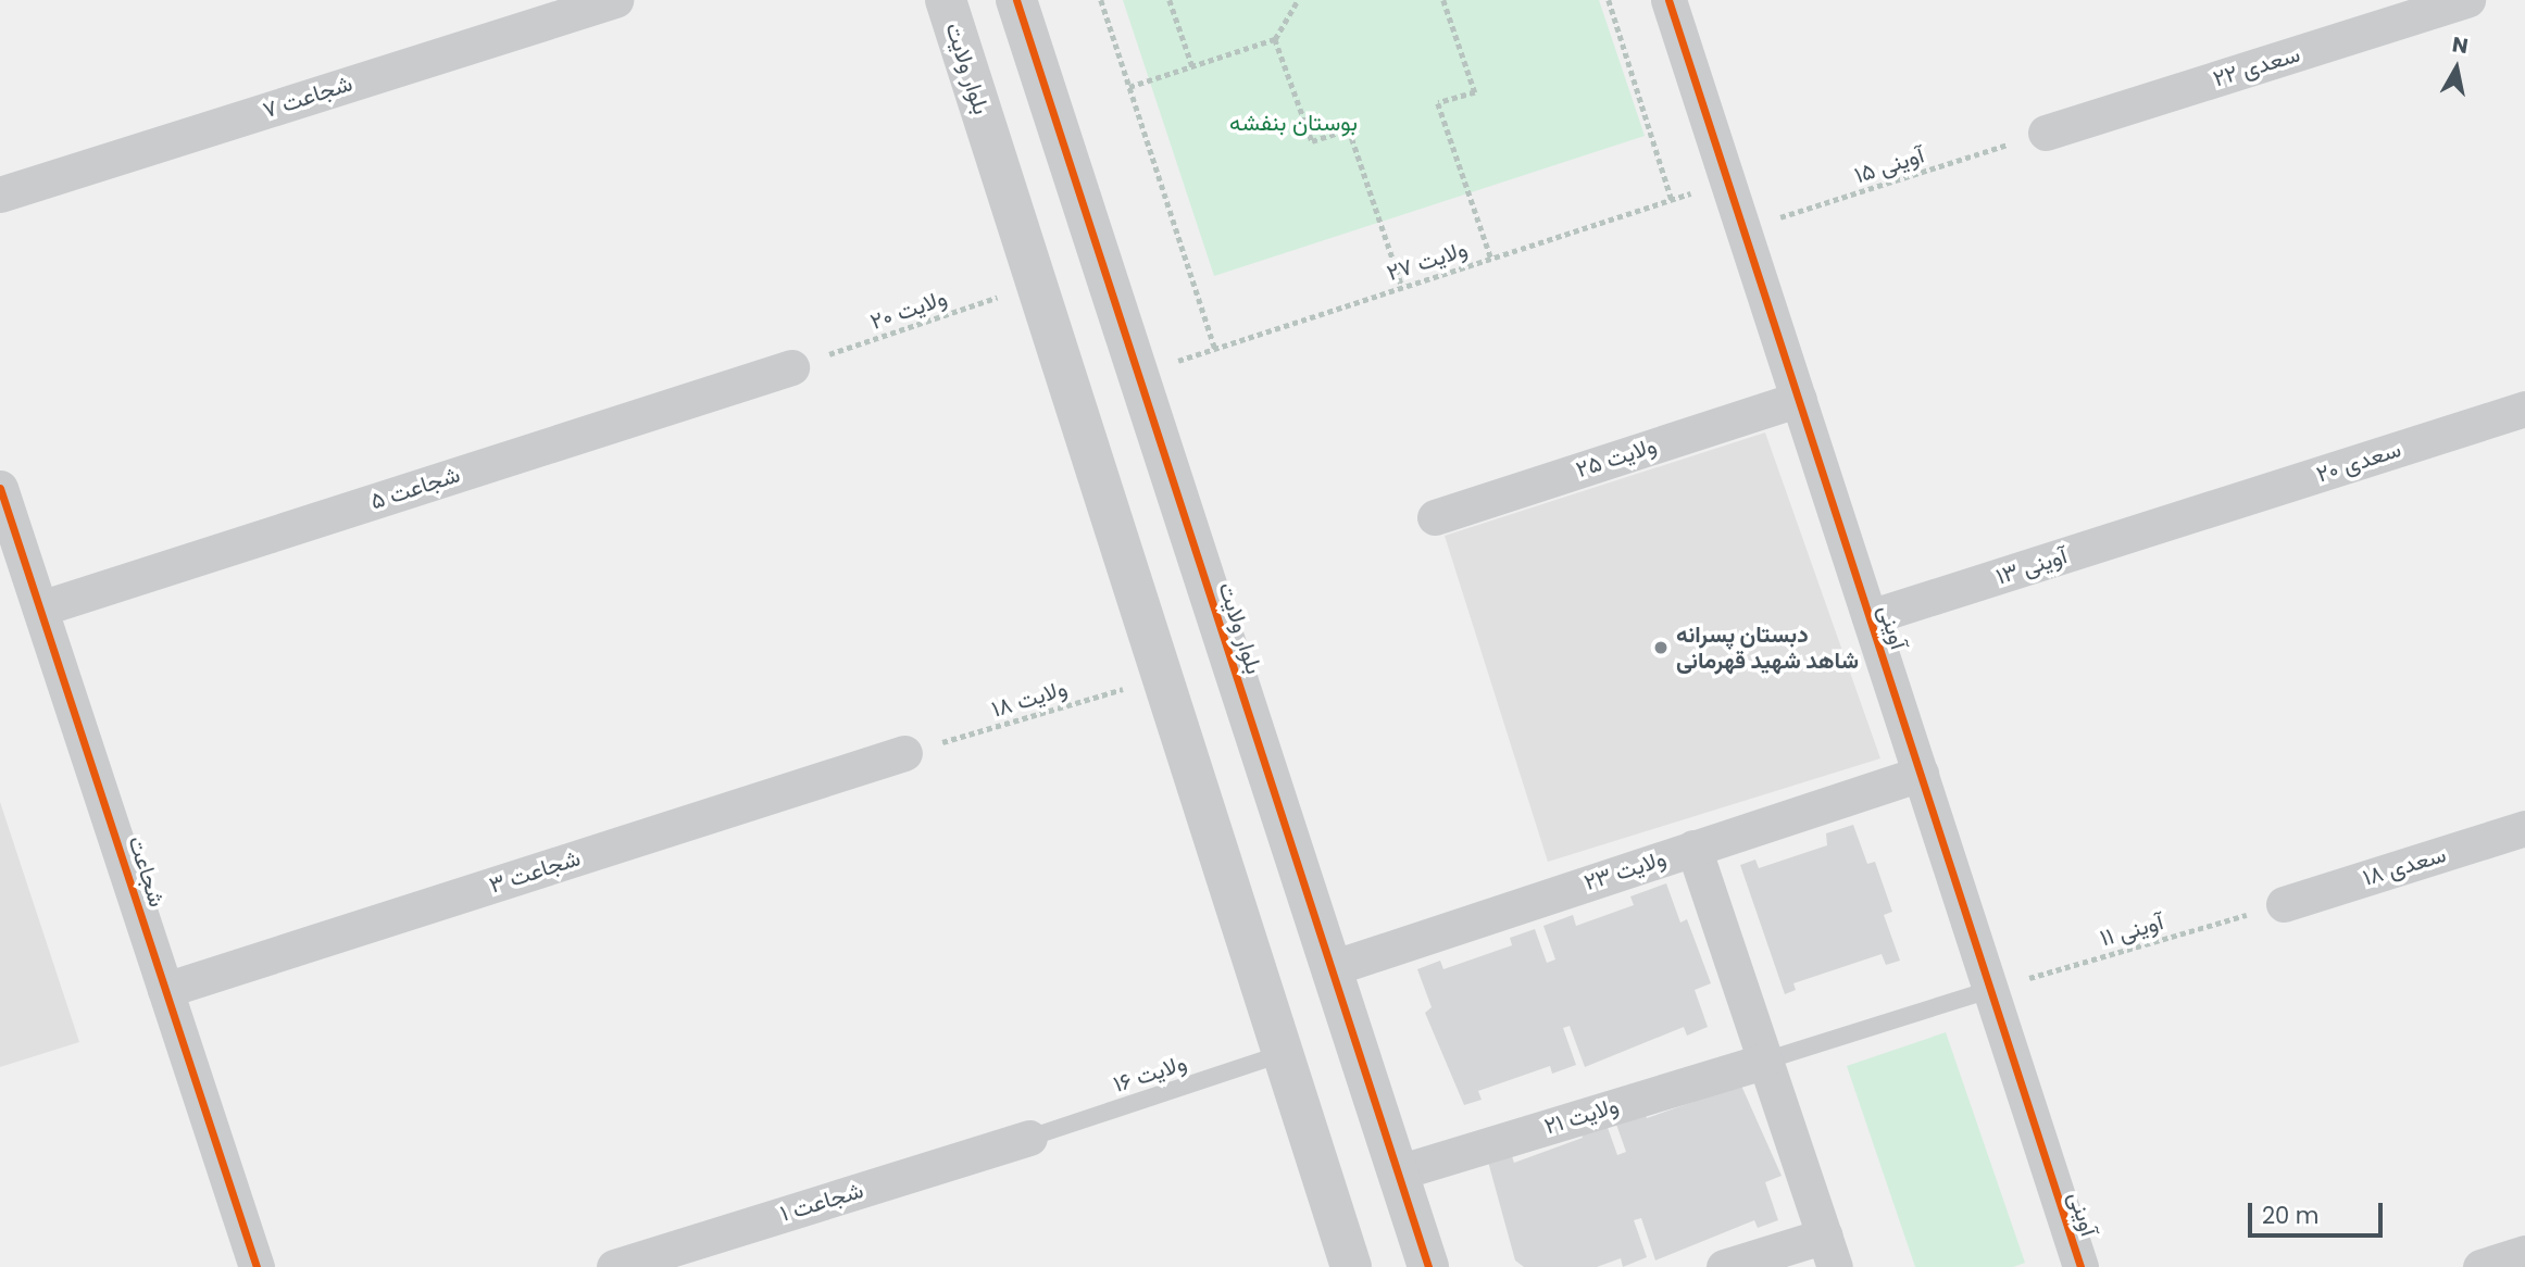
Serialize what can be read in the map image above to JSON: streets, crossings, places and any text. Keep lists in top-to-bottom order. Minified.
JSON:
{"streets":{"street":["سعدی ۲۲","بلوار ولایت","شجاعت ۷","ولایت ۲۵","سعدی ۲۰","شجاعت ۵","آوینی ۱۳","آوینی","سعدی ۱۸","ولایت ۲۳","شجاعت","شجاعت ۳","ولایت ۲۱","شجاعت ۱"],"lane":["ولایت ۱۶"],"path":["آوینی ۱۵","ولایت ۲۷","ولایت ۲۰","ولایت ۱۸","آوینی ۱۱"]},"crossings":[["سعدی ۲۲","آوینی ۱۵"],["بلوار ولایت","ولایت ۲۷"],["بلوار ولایت","ولایت ۲۰"],["بلوار ولایت","ولایت ۱۸"],["بلوار ولایت","ولایت ۲۳"],["بلوار ولایت","ولایت ۱۶"],["بلوار ولایت","ولایت ۲۱"],["آوینی ۱۵","آوینی"],["ولایت ۲۷","آوینی"],["ولایت ۲۰","شجاعت ۵"],["ولایت ۲۵","آوینی"],["سعدی ۲۰","آوینی ۱۳"],["شجاعت ۵","شجاعت"],["آوینی ۱۳","آوینی"],["آوینی","ولایت ۲۳"],["آوینی","آوینی ۱۱"],["ولایت ۱۸","شجاعت ۳"],["سعدی ۱۸","آوینی ۱۱"],["شجاعت","شجاعت ۳"],["ولایت ۱۶","شجاعت ۱"]],"parks":["بوستان بنفشه"],"places":["دبستان پسرانه شاهد شهید قهرمانی"],"scale_bar":"20 m","north":"top"}
